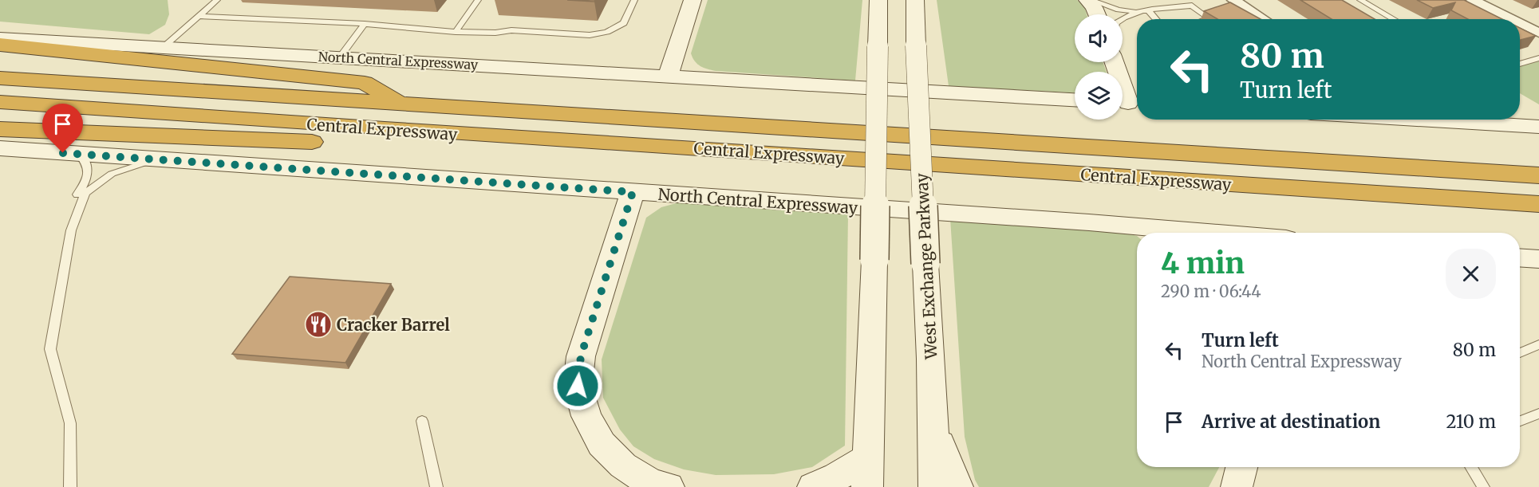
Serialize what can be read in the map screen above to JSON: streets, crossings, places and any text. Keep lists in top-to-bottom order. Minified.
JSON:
{"streets":{"highway":["Central Expressway"],"main road":["North Central Expressway","West Exchange Parkway"]},"places":{"restaurant":["Cracker Barrel"]},"page":{"turn":["80 m","Turn left"],"heading":["4 min","290 m · 06:44"],"list":[{"name":"Turn left","note":"North Central Expressway","value":"80 m"},{"name":"Arrive at destination","value":"210 m"}]}}
